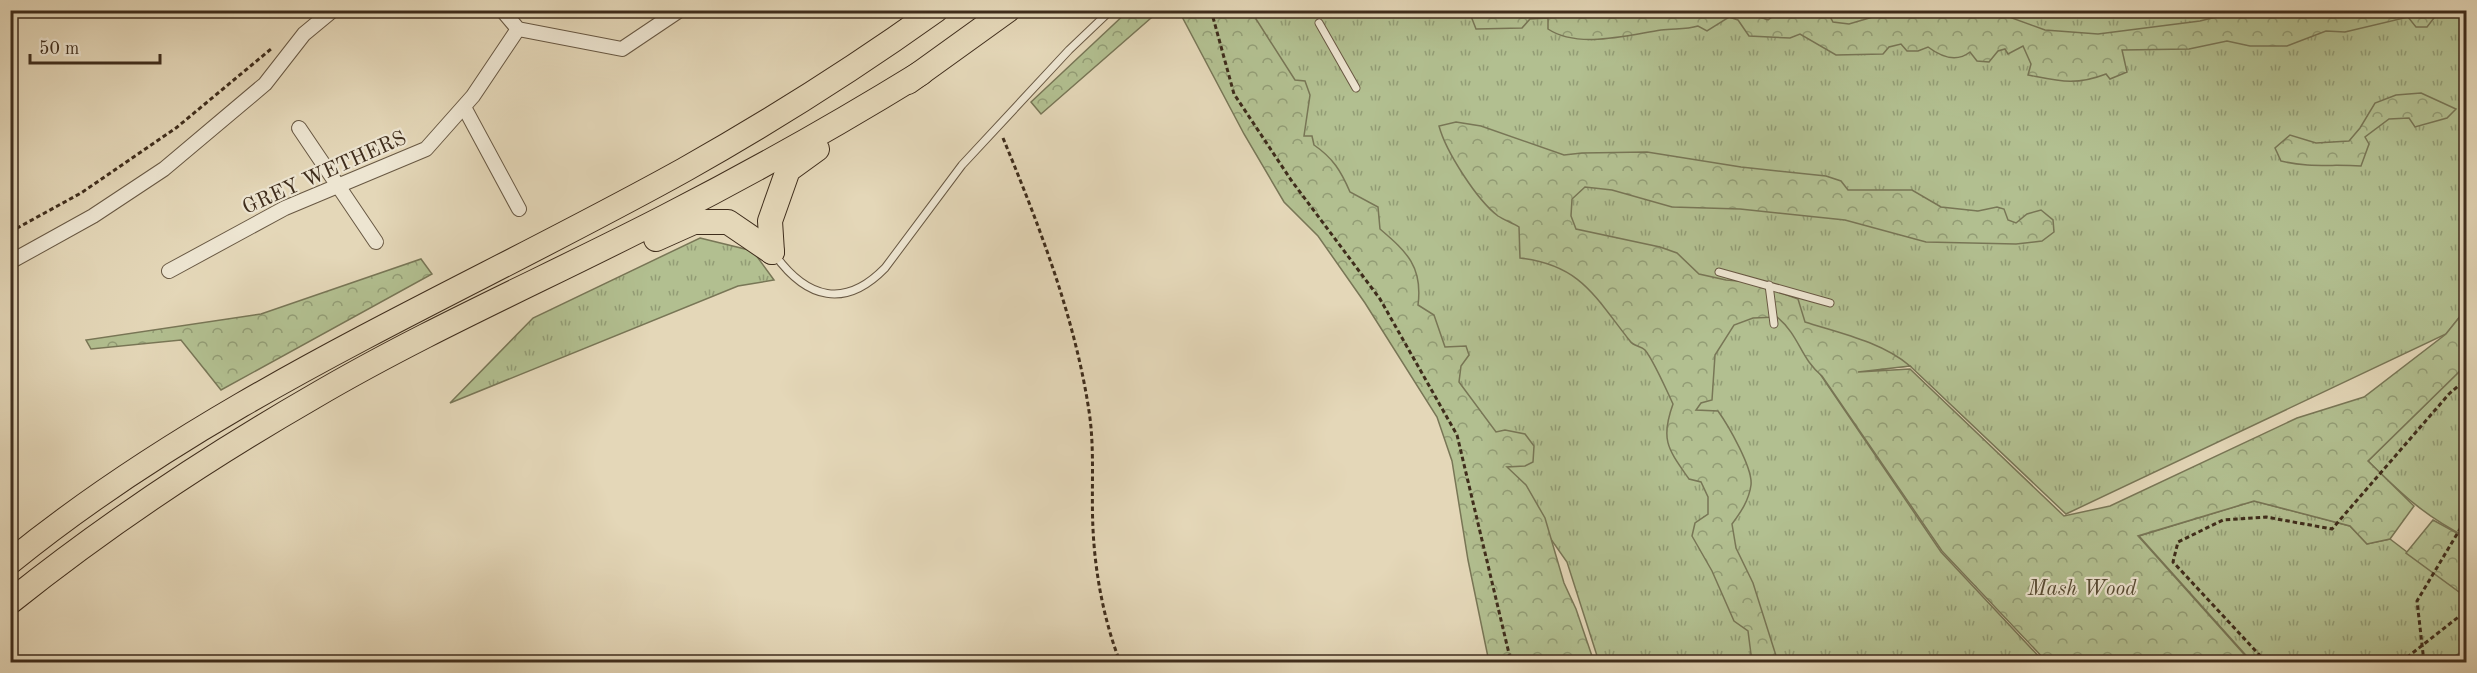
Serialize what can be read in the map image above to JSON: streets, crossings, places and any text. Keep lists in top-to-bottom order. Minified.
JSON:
{"streets":{"street":["GREY WETHERS"]},"parks":["Mash Wood"],"scale_bar":"50 m"}
